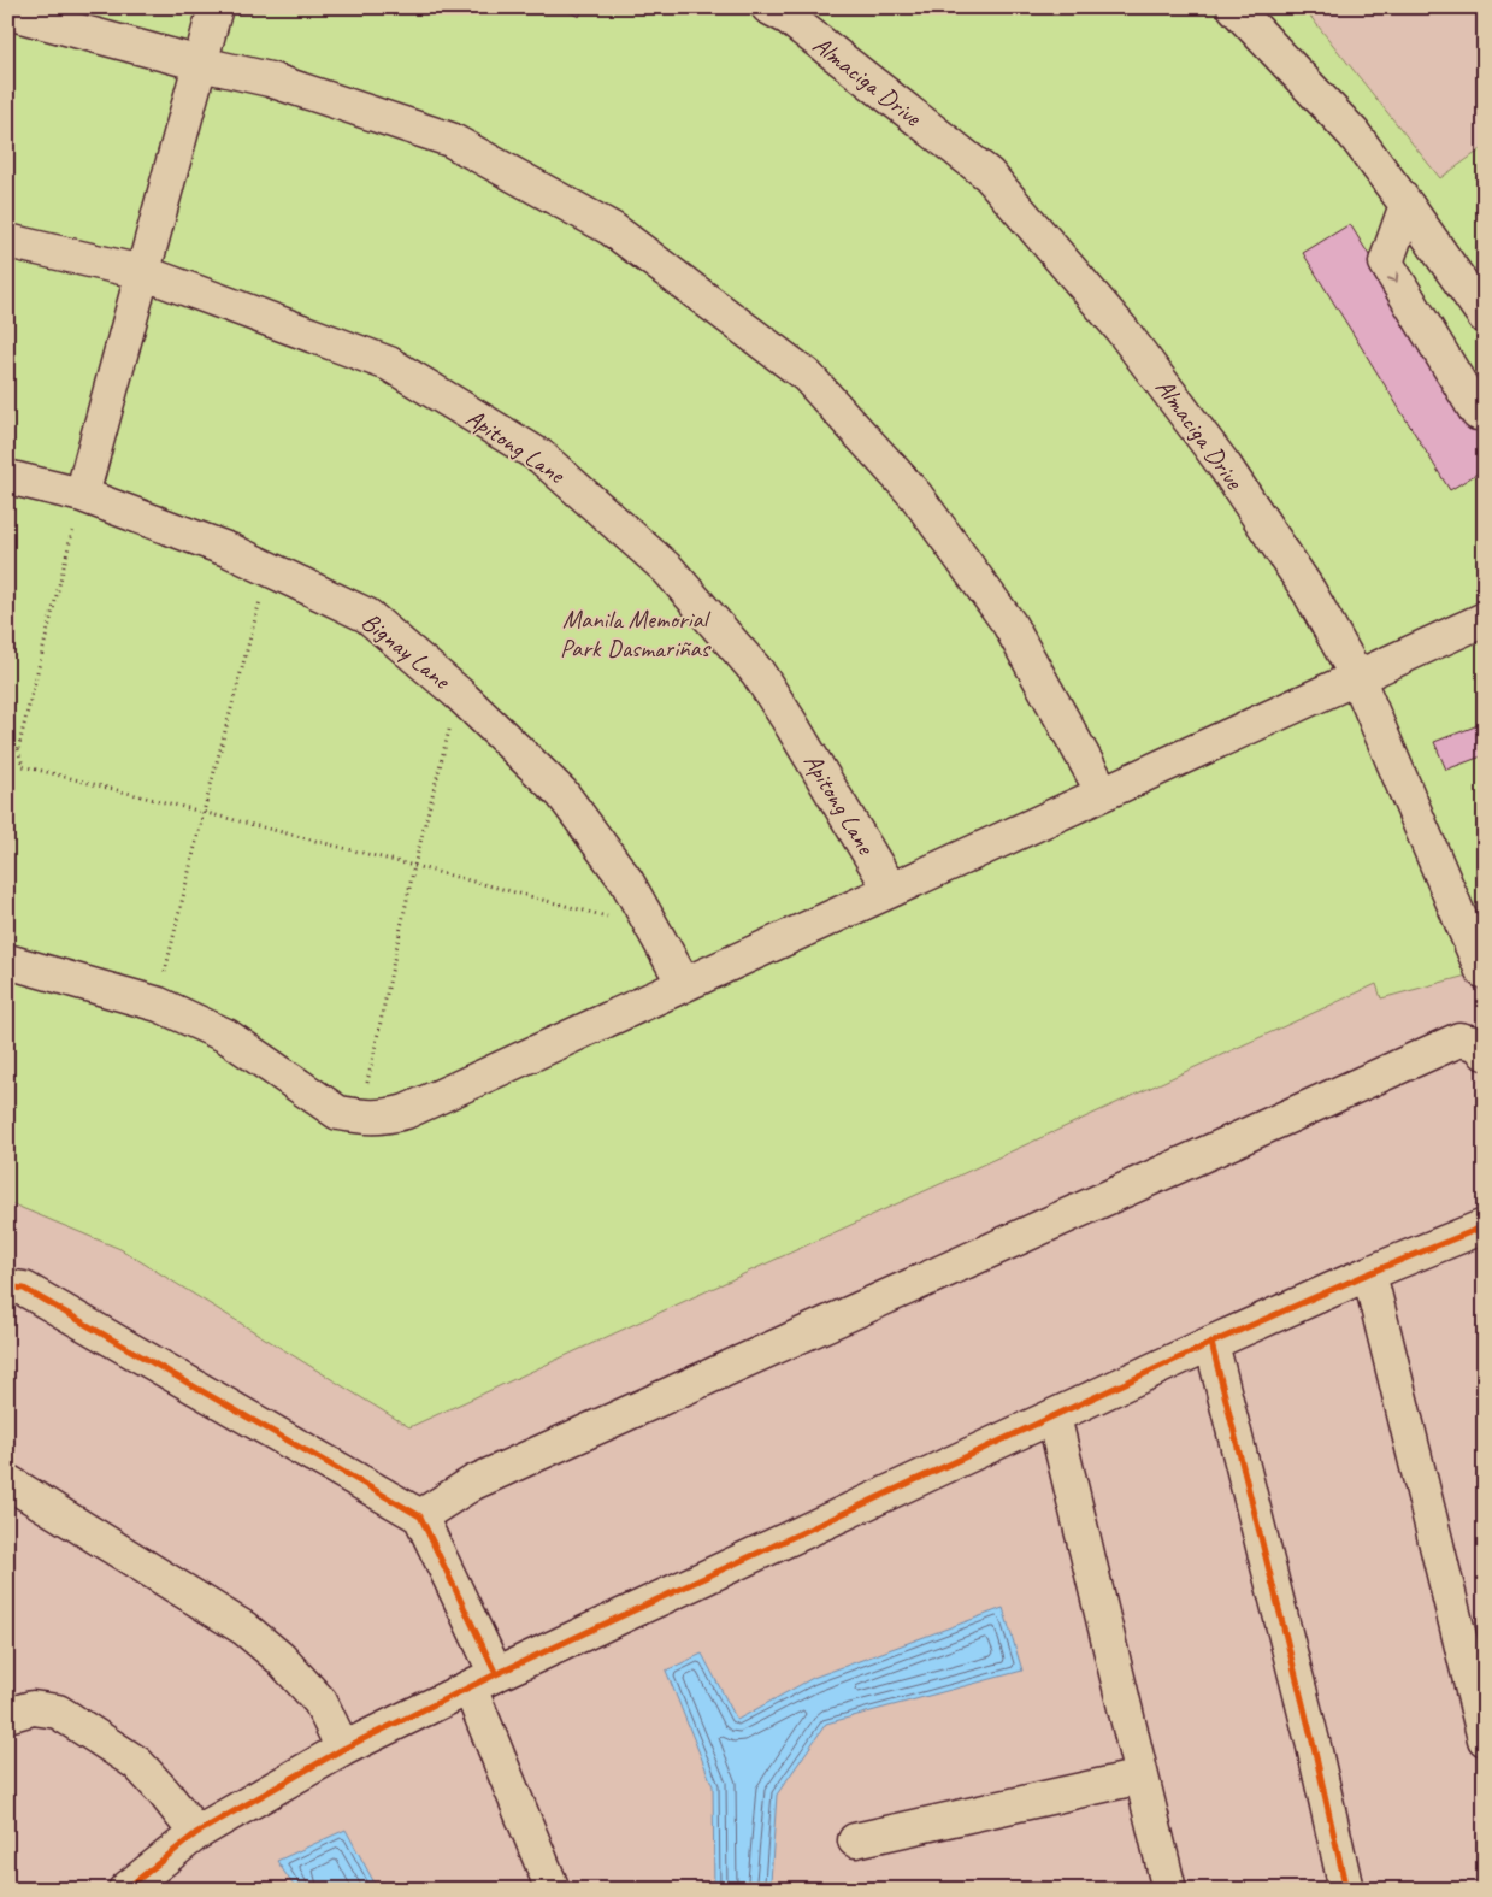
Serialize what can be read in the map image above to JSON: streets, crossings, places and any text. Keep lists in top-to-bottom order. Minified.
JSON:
{"streets":{"street":["Almaciga Drive","Apitong Lane","Bignay Lane"]},"parks":["Manila Memorial Park Dasmariñas"]}
